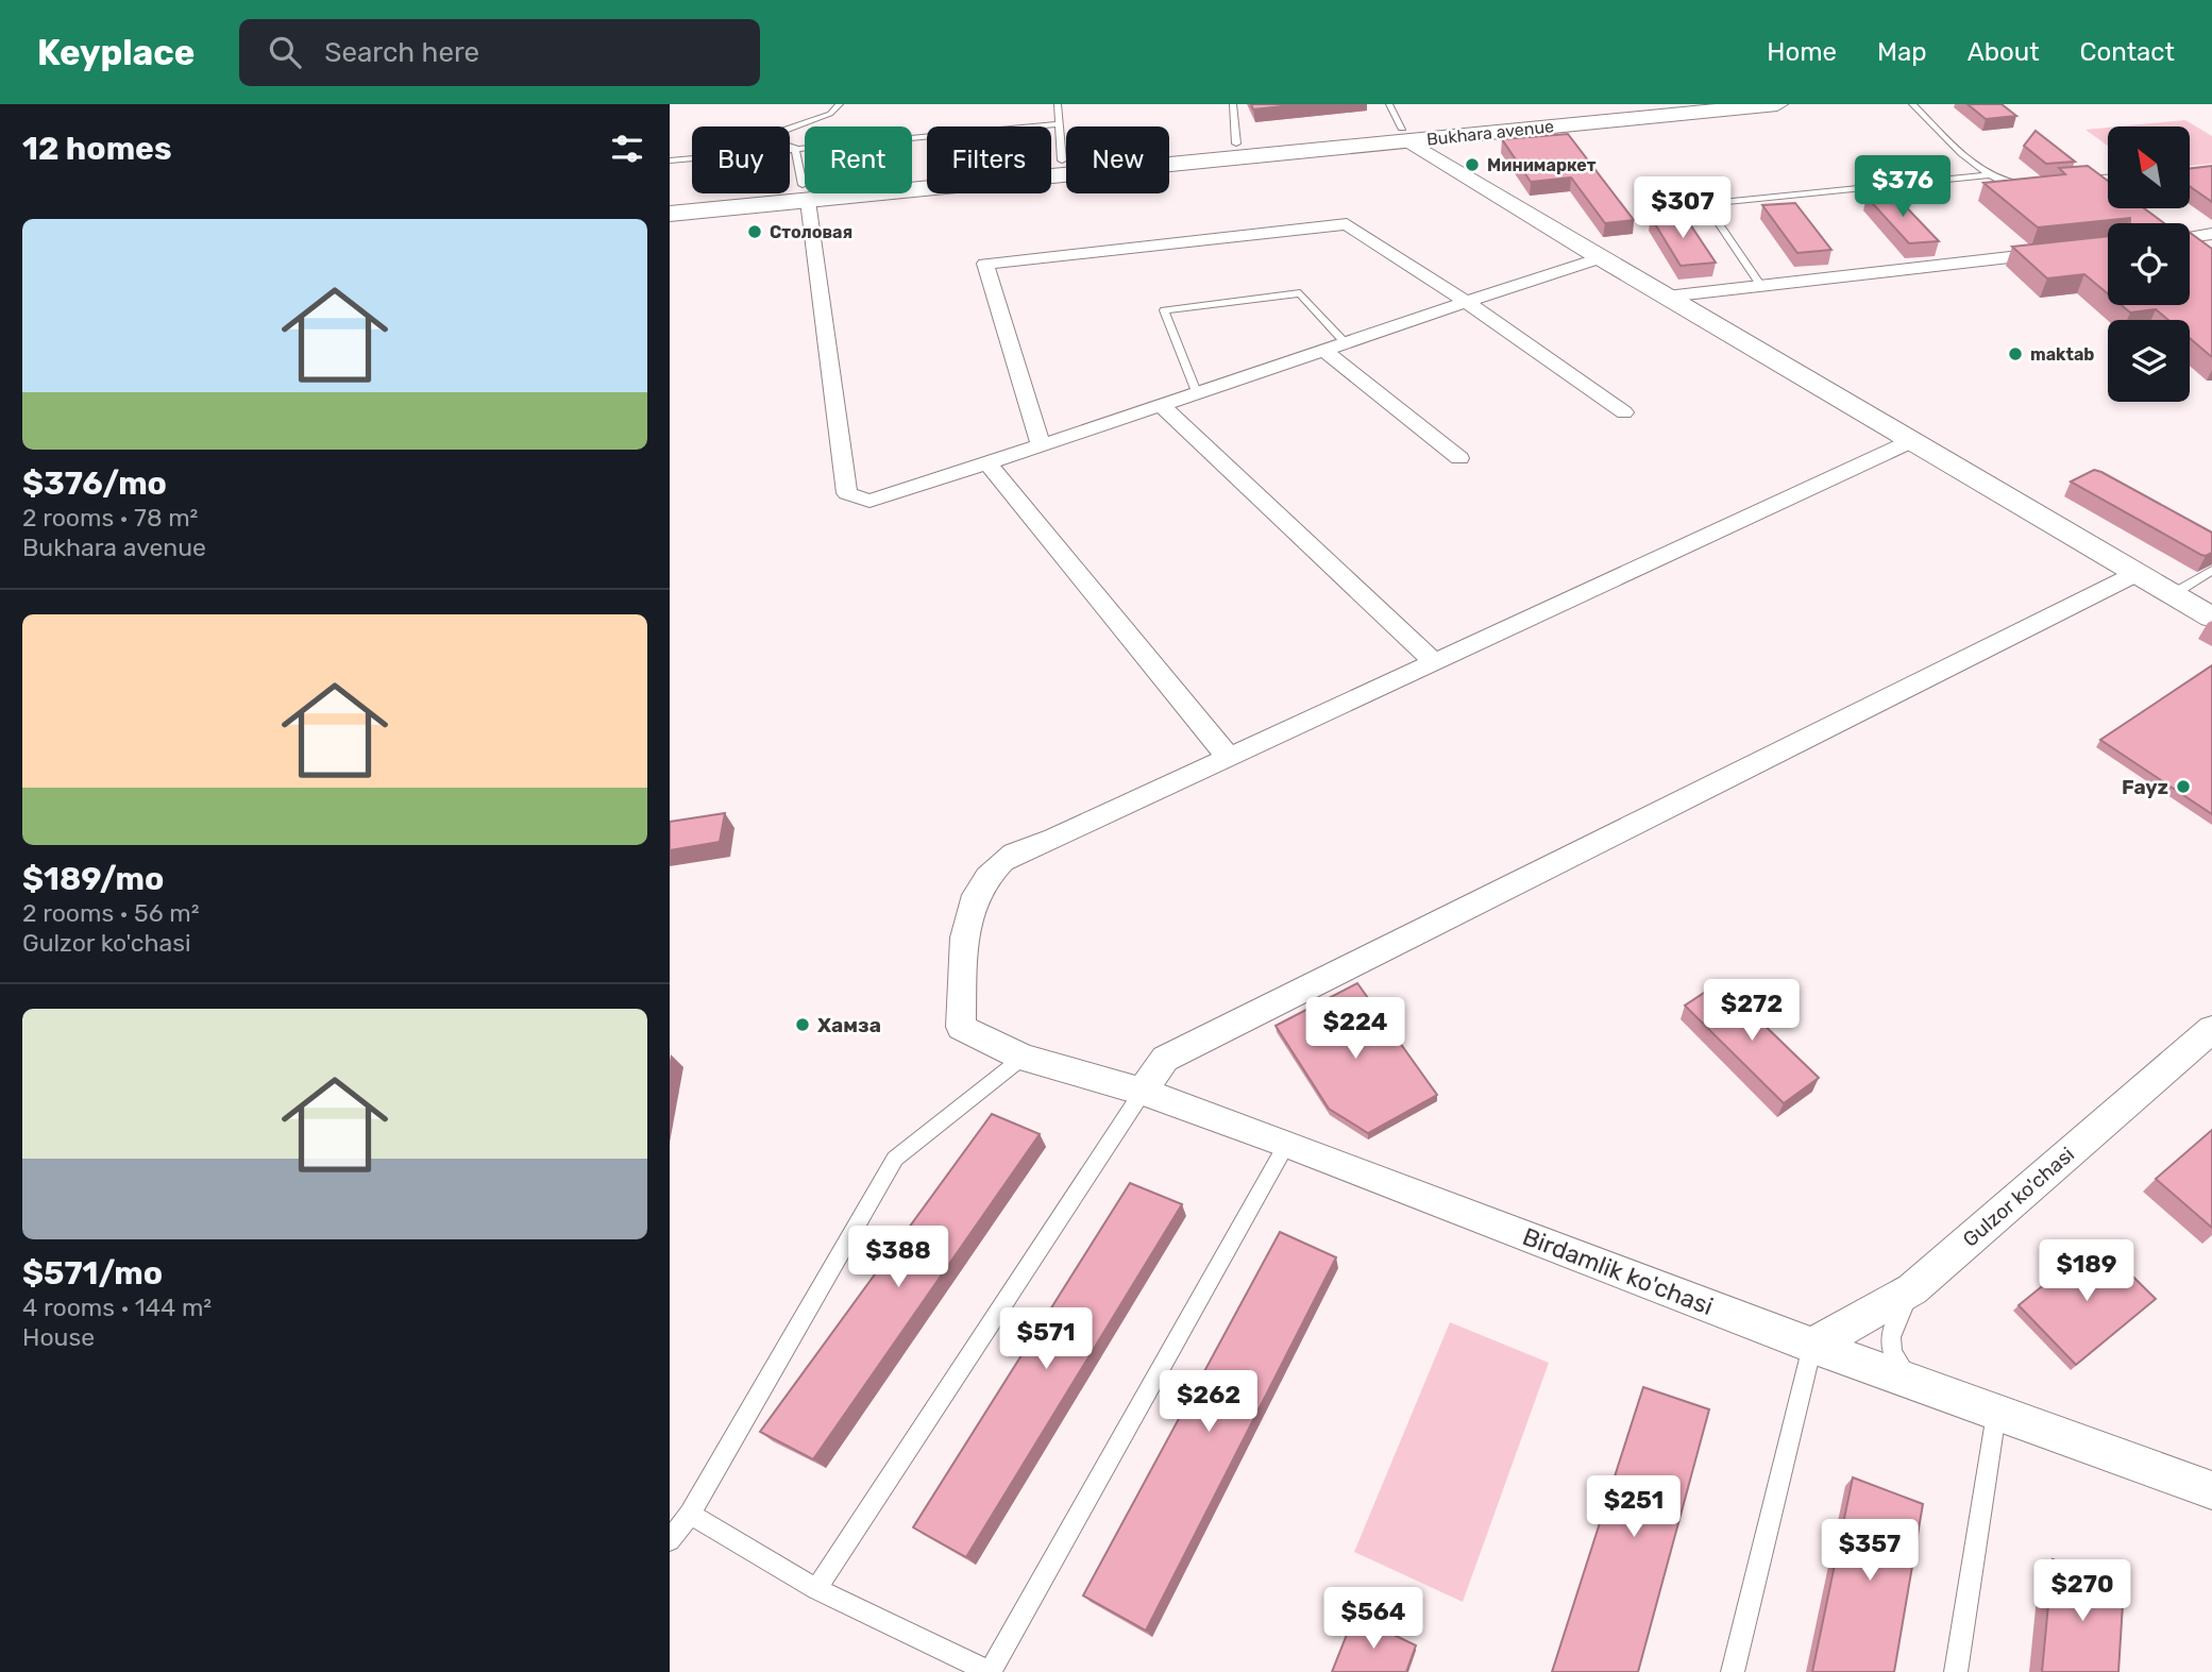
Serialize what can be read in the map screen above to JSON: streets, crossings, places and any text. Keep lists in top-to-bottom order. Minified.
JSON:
{"streets":{"main road":["Bukhara avenue"],"street":["Gulzor ko'chasi","Birdamlik ko'chasi"]},"crossings":[["Gulzor ko'chasi","Birdamlik ko'chasi"]],"places":["Минимаркет","Столовая","maktab","Fayz","Хамза"],"north":"top left","page":{"header":"Keyplace","search":"Search here","nav":["Home","Map","About","Contact"],"heading":"12 homes","chip":["Buy","Rent","Filters","New"],"price":["$376","$307","$272","$224","$388","$189","$571","$262","$251","$357","$270","$564"],"list":[{"name":"$376/mo","note":"2 rooms · 78 m² · Bukhara avenue"},{"name":"$189/mo","note":"2 rooms · 56 m² · Gulzor ko'chasi"},{"name":"$571/mo","note":"4 rooms · 144 m² · House"}]}}
